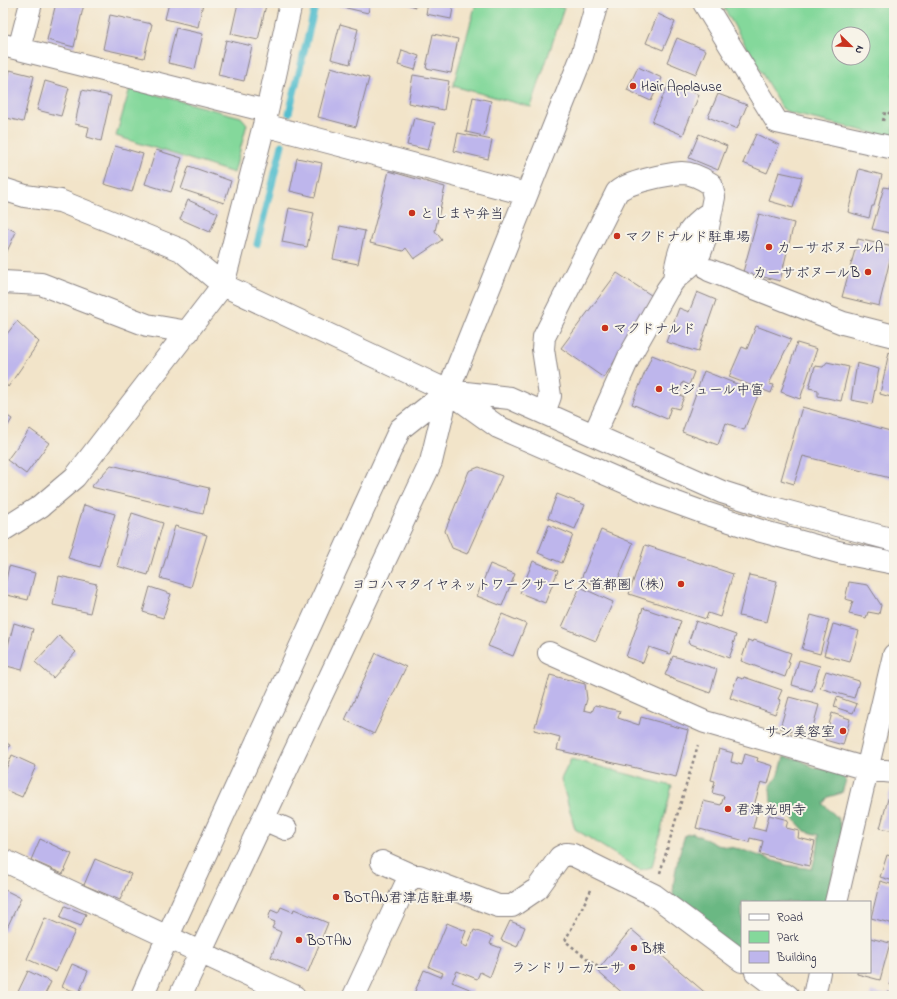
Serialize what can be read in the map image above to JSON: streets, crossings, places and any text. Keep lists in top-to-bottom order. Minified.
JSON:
{"places":["Hair Applause","としまや弁当","マクドナルド駐車場","カーサボヌールA","カーサボヌールB","マクドナルド","セジュール中富","ヨコハマタイヤネットワークサービス首都圏（株）","サン美容室","君津光明寺","BOTAN君津店駐車場","BOTAN","B棟","ランドリーカーサ"],"legend":["Road","Park","Building"],"north":"bottom right"}
